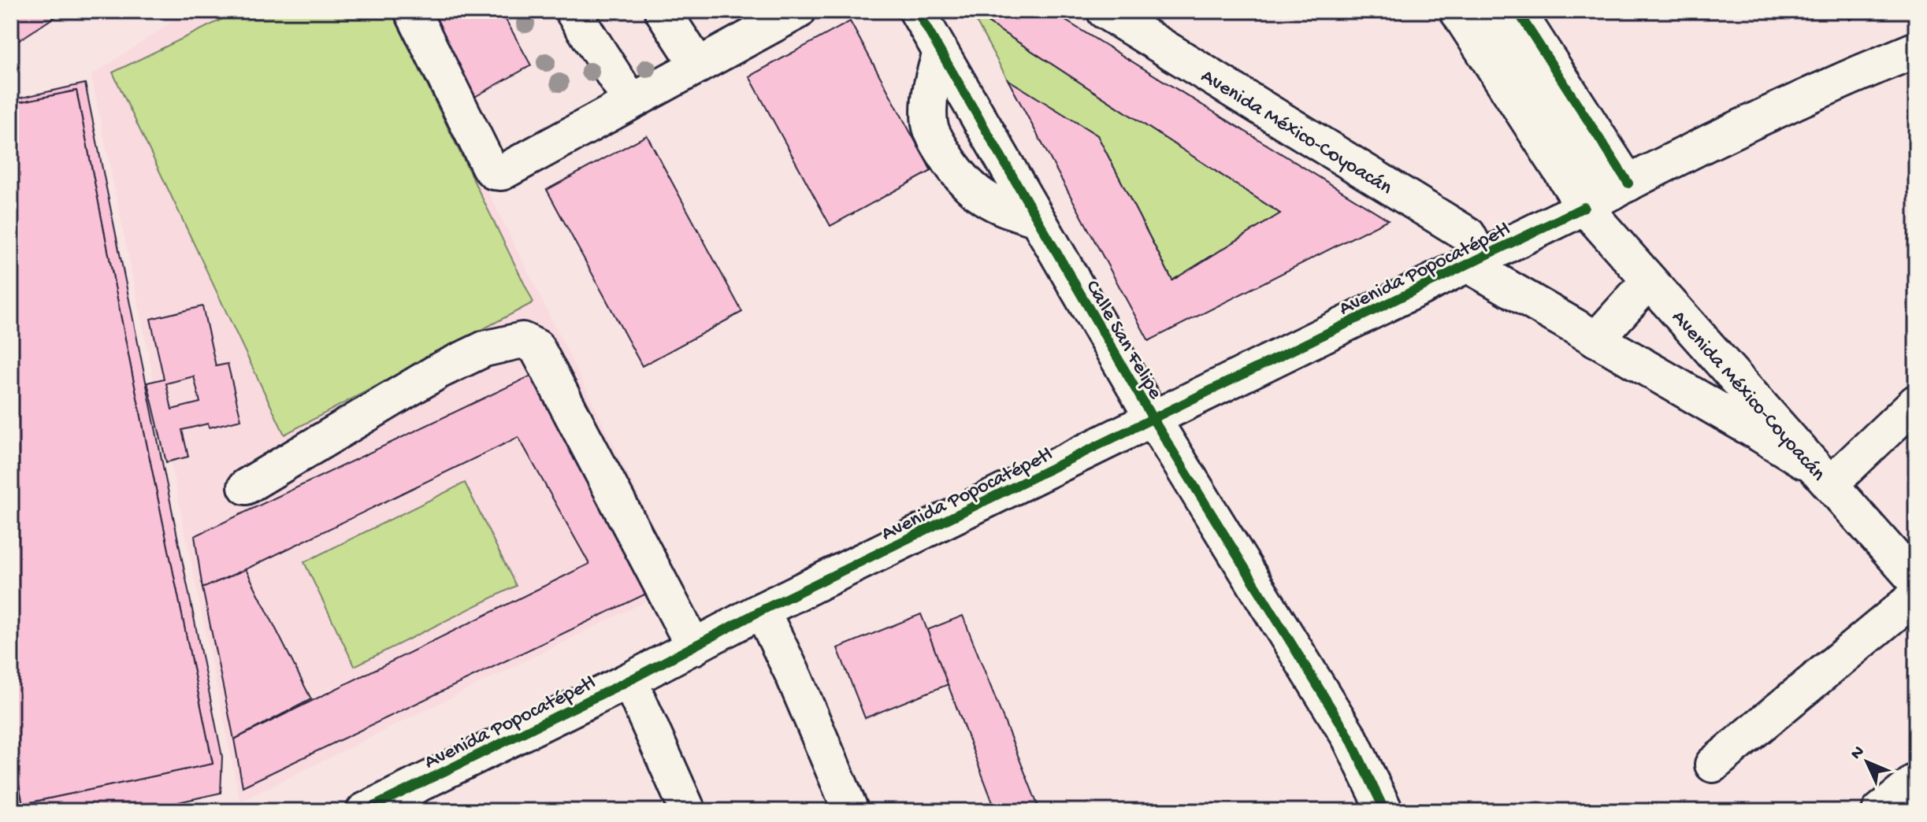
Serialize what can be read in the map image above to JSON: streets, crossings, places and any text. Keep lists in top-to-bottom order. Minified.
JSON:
{"streets":{"main road":["Avenida México-Coyoacán","Avenida Popocatépetl","Calle San Felipe"]},"crossings":[["Avenida México-Coyoacán","Avenida Popocatépetl"],["Avenida Popocatépetl","Calle San Felipe"]],"north":"top left"}
